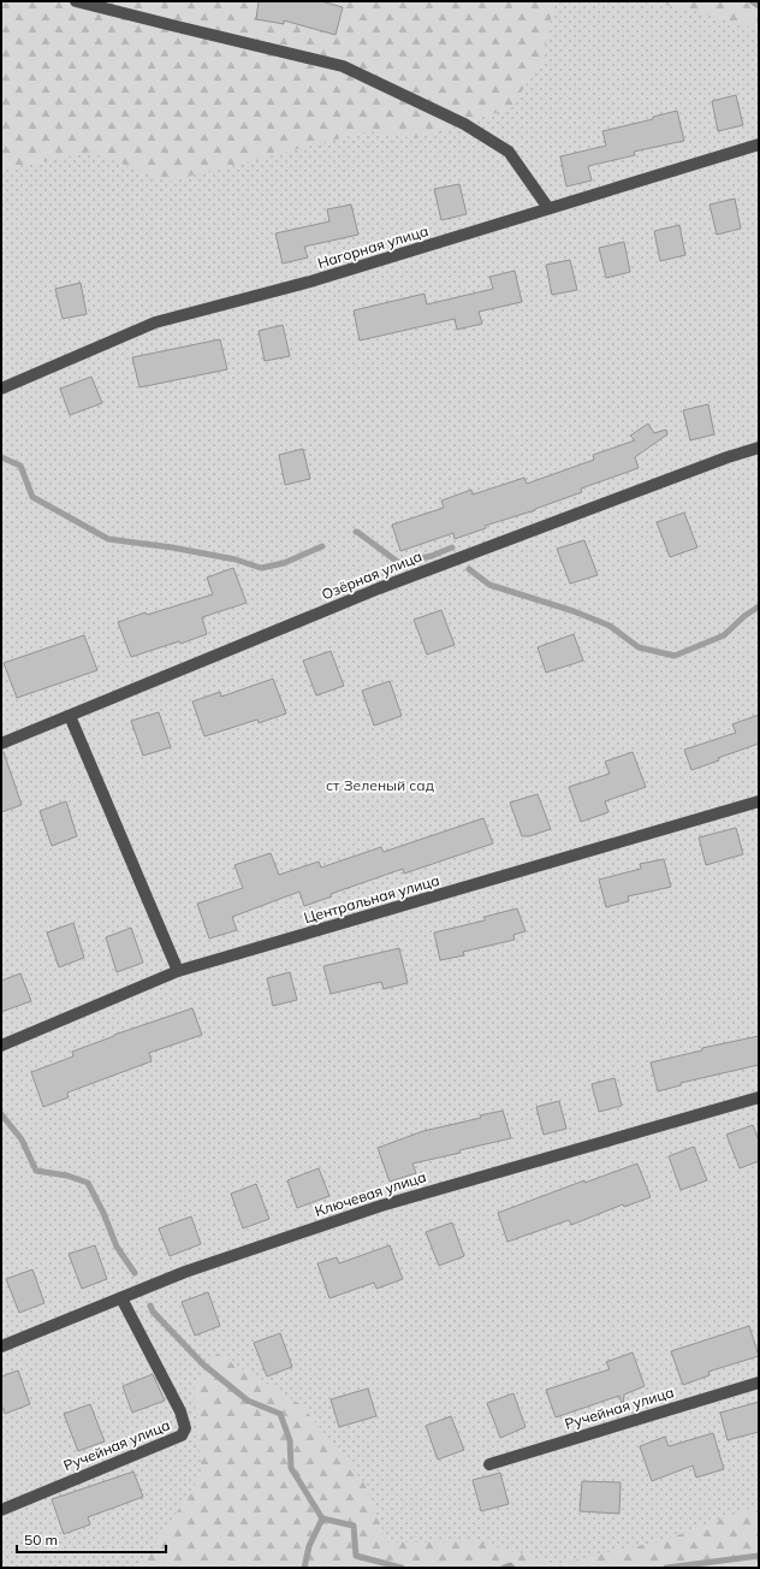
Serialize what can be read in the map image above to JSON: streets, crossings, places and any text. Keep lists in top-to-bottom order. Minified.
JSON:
{"streets":{"street":["Нагорная улица","Озёрная улица","Центральная улица","Ключевая улица","Ручейная улица"]},"crossings":[["Ключевая улица","Ручейная улица"]],"parks":["ст Зеленый сад"],"scale_bar":"50 m"}
